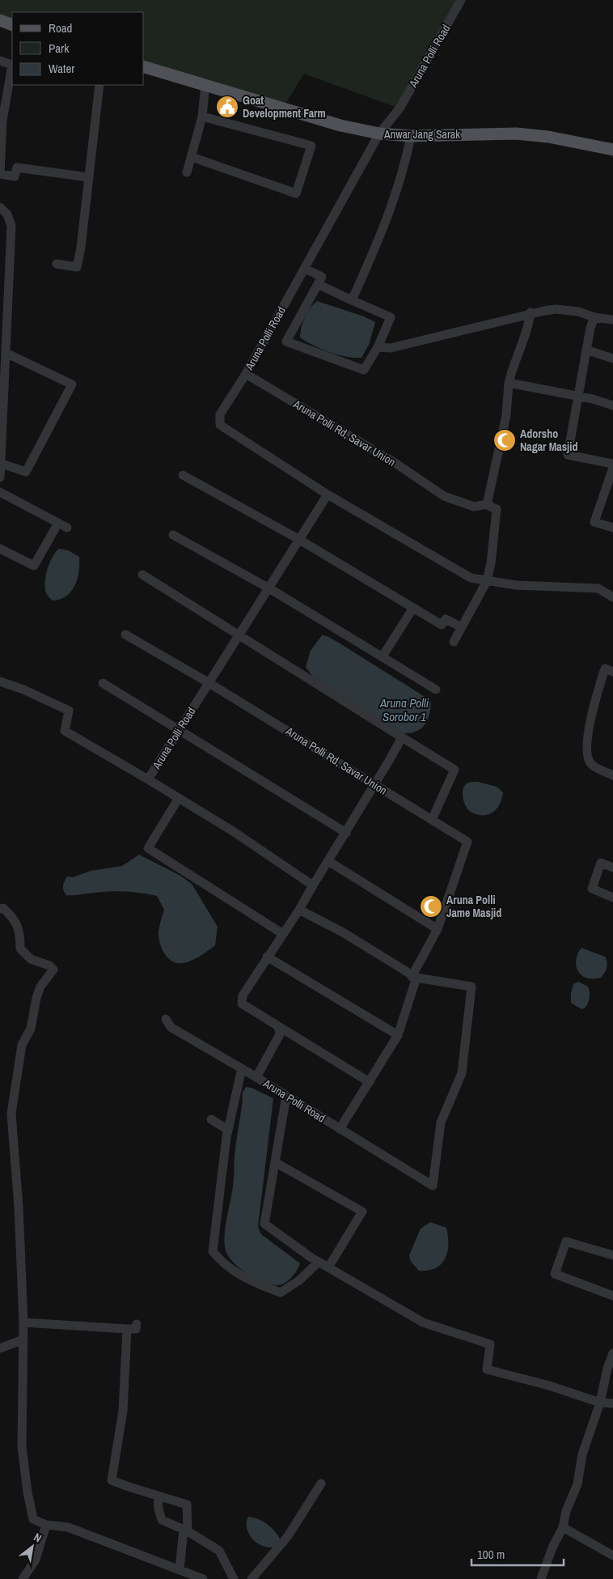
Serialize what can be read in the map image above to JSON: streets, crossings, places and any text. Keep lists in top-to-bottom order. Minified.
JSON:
{"streets":{"main road":["Anwar Jang Sarak"],"street":["Aruna Polli Road","Aruna Polli Rd, Savar Union"]},"crossings":[["Aruna Polli Road","Anwar Jang Sarak"],["Aruna Polli Road","Aruna Polli Rd, Savar Union"]],"water":["Aruna Polli Sorobor 1"],"places":{"public building":["Goat Development Farm"],"mosque":["Adorsho Nagar Masjid","Aruna Polli Jame Masjid"]},"legend":["Road","Park","Water"],"scale_bar":"100 m","north":"top right"}
